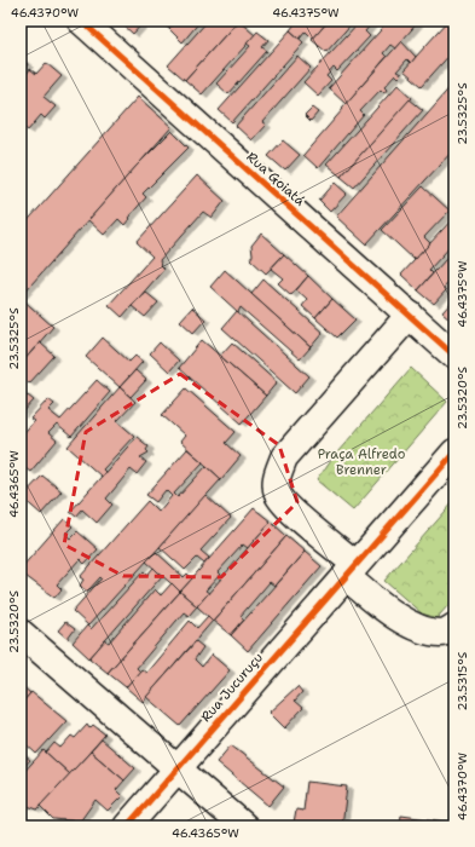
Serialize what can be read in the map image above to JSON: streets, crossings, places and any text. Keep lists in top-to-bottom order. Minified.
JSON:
{"streets":{"street":["Rua Goiatá","Rua Jucuruçu"]},"parks":["Praça Alfredo Brenner"],"coordinates":["46.4370°W","46.4375°W","23.5325°S","23.5320°S","46.4365°W","23.5315°S"]}
